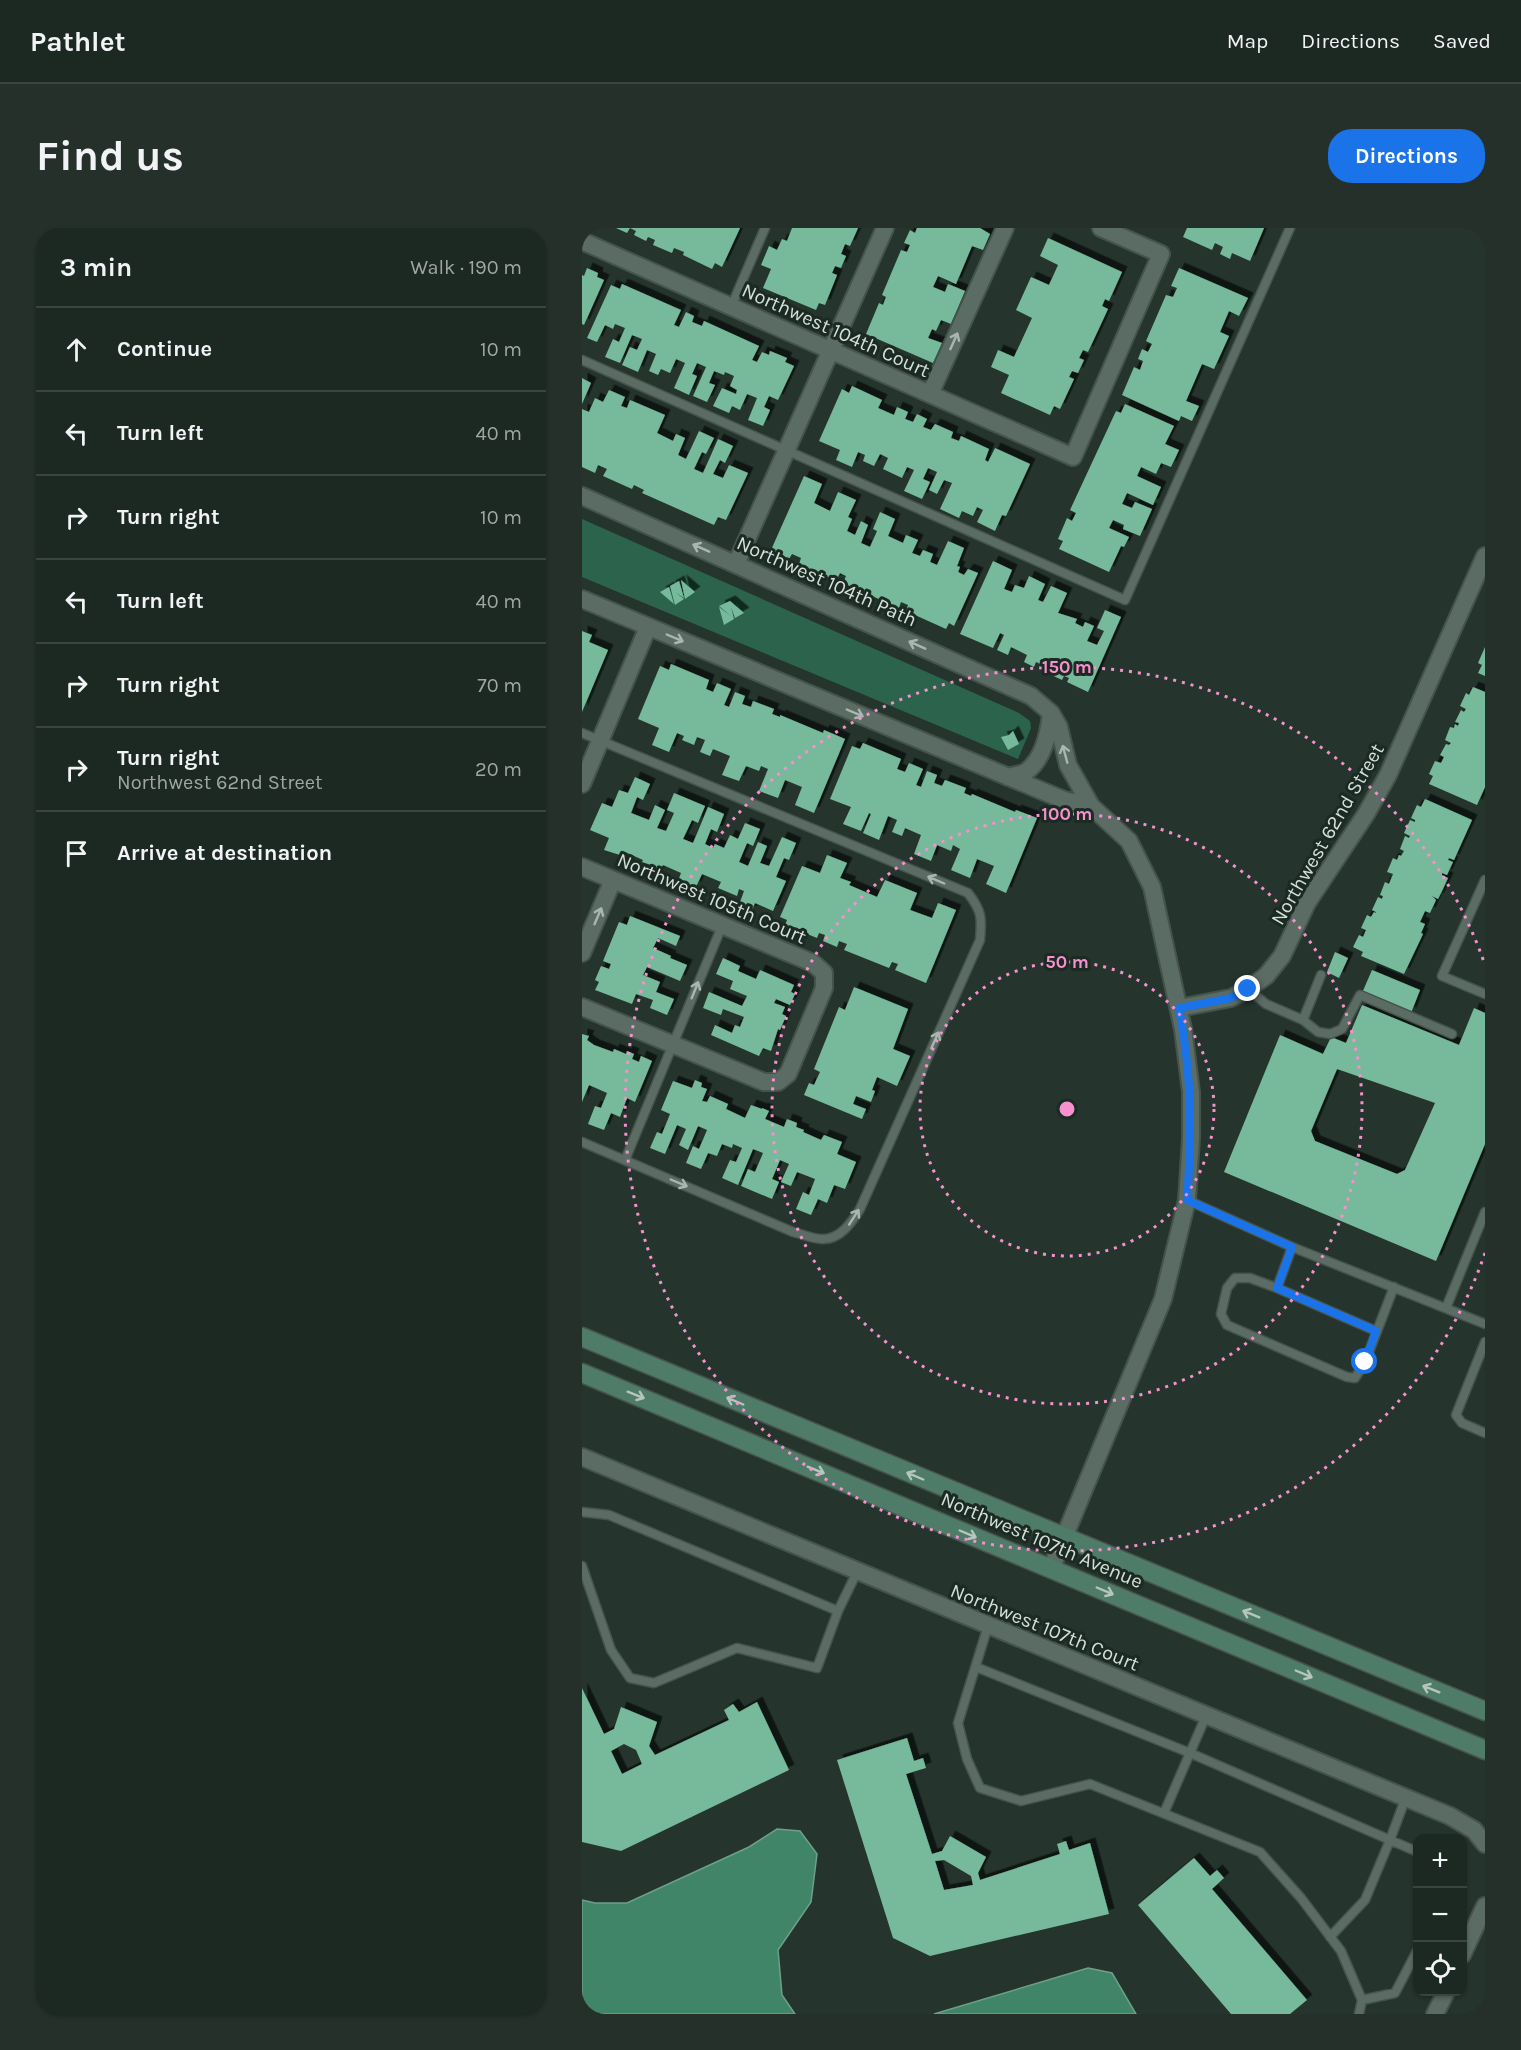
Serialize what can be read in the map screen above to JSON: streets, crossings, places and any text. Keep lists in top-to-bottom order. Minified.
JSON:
{"streets":{"main road":["Northwest 107th Avenue"],"street":["Northwest 104th Court","Northwest 104th Path","Northwest 62nd Street","Northwest 105th Court","Northwest 107th Court"]},"page":{"header":"Pathlet","nav":["Map","Directions","Saved"],"buttons":"Directions","title":"Find us","heading":["3 min","Walk · 190 m"],"list":[["Continue","10 m"],["Turn left","40 m"],["Turn right","10 m"],["Turn left","40 m"],["Turn right","70 m"],["Turn right","Northwest 62nd Street","20 m"],"Arrive at destination"],"map_buttons":["+","−"]},"rings":["150 m","100 m","50 m"]}
